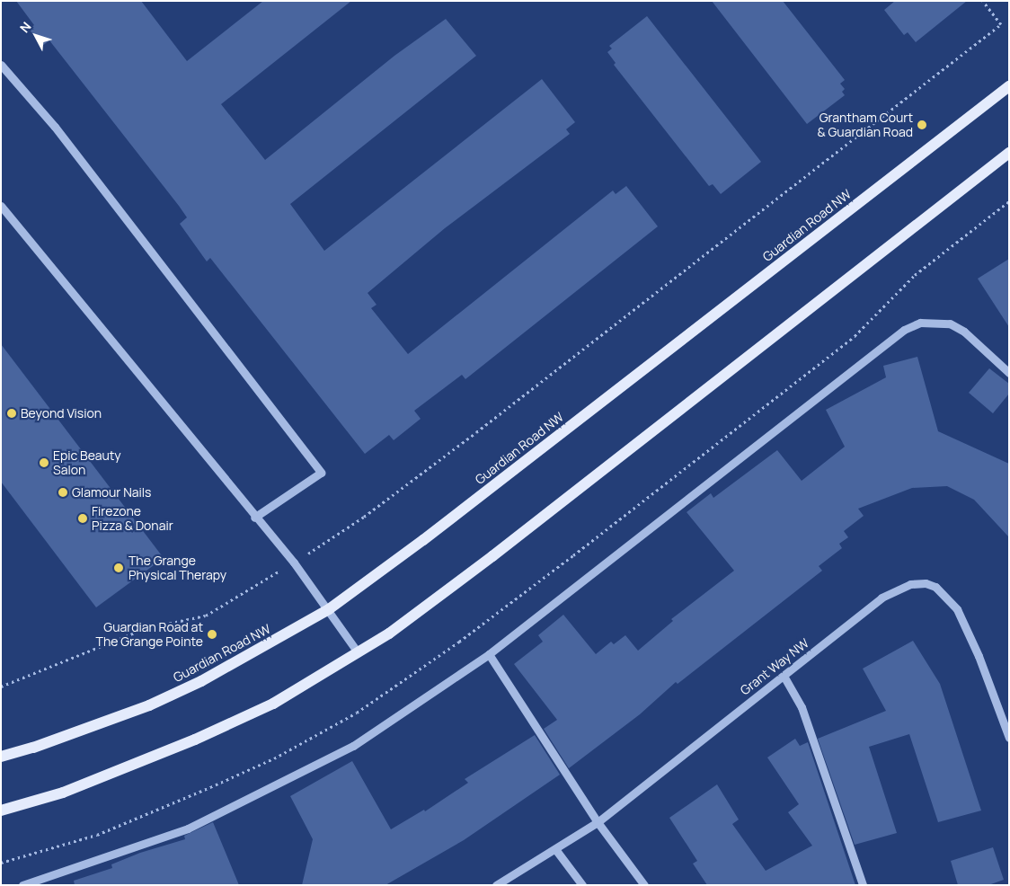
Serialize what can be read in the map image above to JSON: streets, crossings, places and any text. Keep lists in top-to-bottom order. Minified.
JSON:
{"streets":{"main road":["Guardian Road NW"],"street":["Grant Way NW"]},"places":["Grantham Court & Guardian Road","Beyond Vision","Epic Beauty Salon","Glamour Nails","Firezone Pizza & Donair","The Grange Physical Therapy","Guardian Road at The Grange Pointe"],"north":"top left"}
